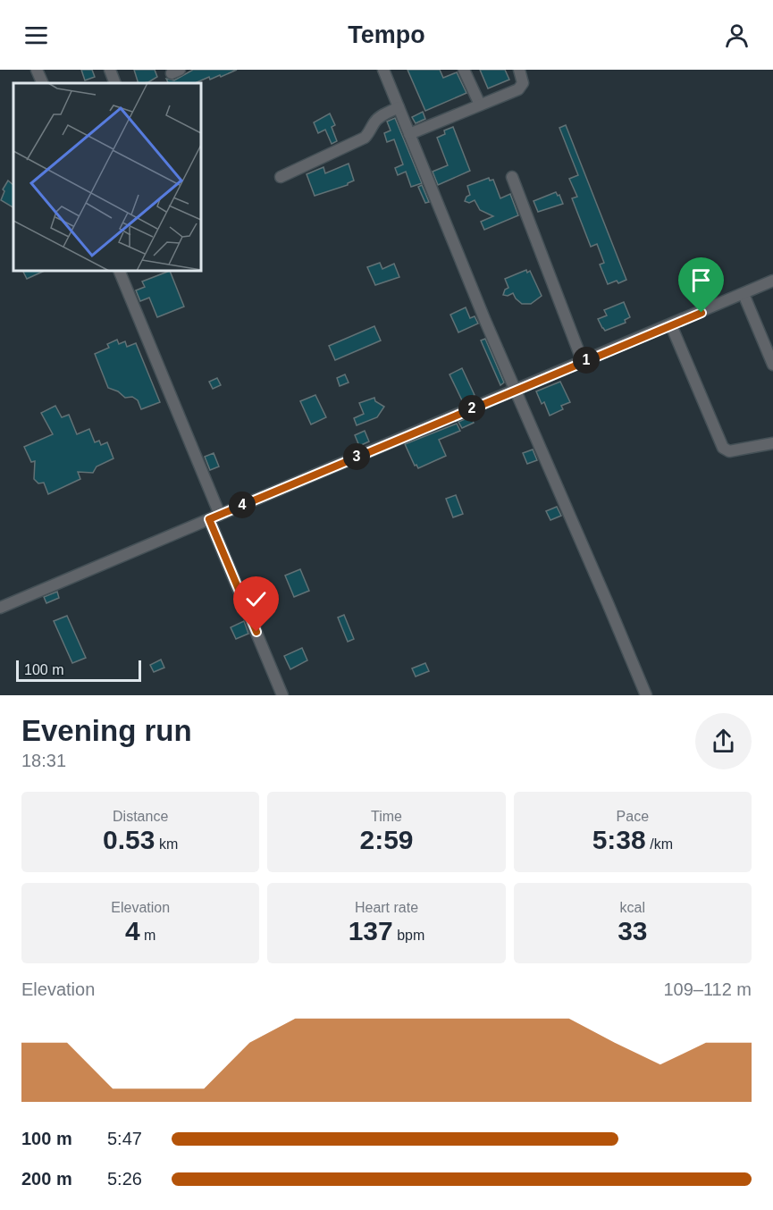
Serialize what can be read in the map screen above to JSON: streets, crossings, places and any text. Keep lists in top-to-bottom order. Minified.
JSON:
{"scale_bar":"100 m","page":{"header":"Tempo","pins":["1","2","3","4"],"scale":"100 m","heading":["Evening run","18:31"],"stats":[["Distance","0.53 km"],["Time","2:59"],["Pace","5:38 /km"],["Elevation","4 m"],["Heart rate","137 bpm"],["kcal","33"]],"chart":["Elevation","109–112 m"],"list":[{"name":"100 m","note":"5:47"},{"name":"200 m","note":"5:26"}]}}
